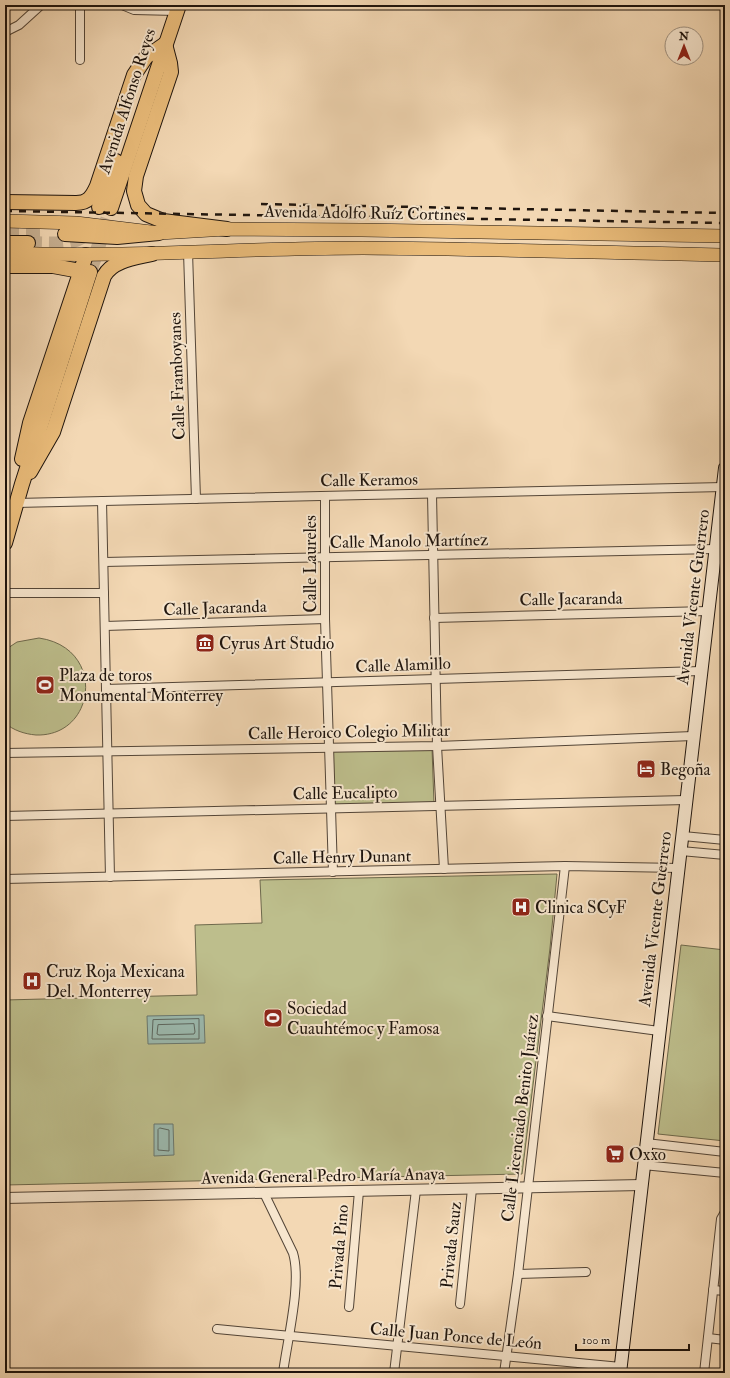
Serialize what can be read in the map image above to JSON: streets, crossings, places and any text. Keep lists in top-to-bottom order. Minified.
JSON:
{"streets":{"highway":["Avenida Alfonso Reyes"],"main road":["Avenida Adolfo Ruíz Cortines","Avenida Vicente Guerrero"],"street":["Calle Framboyanes","Calle Keramos","Calle Manolo Martínez","Calle Laureles","Calle Jacaranda","Calle Alamillo","Calle Heroico Colegio Militar","Calle Eucalipto","Calle Henry Dunant","Calle Licenciado Benito Juárez","Avenida General Pedro María Anaya","Privada Sauz","Privada Pino","Calle Juan Ponce de León"]},"crossings":[["Avenida Adolfo Ruíz Cortines","Calle Framboyanes"],["Calle Framboyanes","Calle Keramos"],["Calle Keramos","Calle Laureles"],["Calle Keramos","Avenida Vicente Guerrero"],["Calle Manolo Martínez","Calle Laureles"],["Calle Manolo Martínez","Avenida Vicente Guerrero"],["Calle Laureles","Calle Jacaranda"],["Calle Laureles","Calle Alamillo"],["Calle Laureles","Calle Heroico Colegio Militar"],["Calle Laureles","Calle Eucalipto"],["Calle Laureles","Calle Henry Dunant"],["Avenida Vicente Guerrero","Calle Jacaranda"],["Avenida Vicente Guerrero","Calle Alamillo"],["Avenida Vicente Guerrero","Calle Heroico Colegio Militar"],["Avenida Vicente Guerrero","Calle Eucalipto"],["Avenida Vicente Guerrero","Calle Henry Dunant"],["Avenida Vicente Guerrero","Avenida General Pedro María Anaya"],["Avenida Vicente Guerrero","Calle Juan Ponce de León"],["Calle Henry Dunant","Calle Licenciado Benito Juárez"],["Calle Licenciado Benito Juárez","Avenida General Pedro María Anaya"],["Calle Licenciado Benito Juárez","Calle Juan Ponce de León"],["Avenida General Pedro María Anaya","Privada Sauz"],["Avenida General Pedro María Anaya","Privada Pino"]],"places":{"museum":["Cyrus Art Studio"],"sports":["Plaza de toros Monumental Monterrey","Sociedad Cuauhtémoc y Famosa"],"hotel":["Begoña"],"hospital":["Clinica SCyF","Cruz Roja Mexicana Del. Monterrey"],"supermarket":["Oxxo"]},"scale_bar":"100 m","north":"top"}
